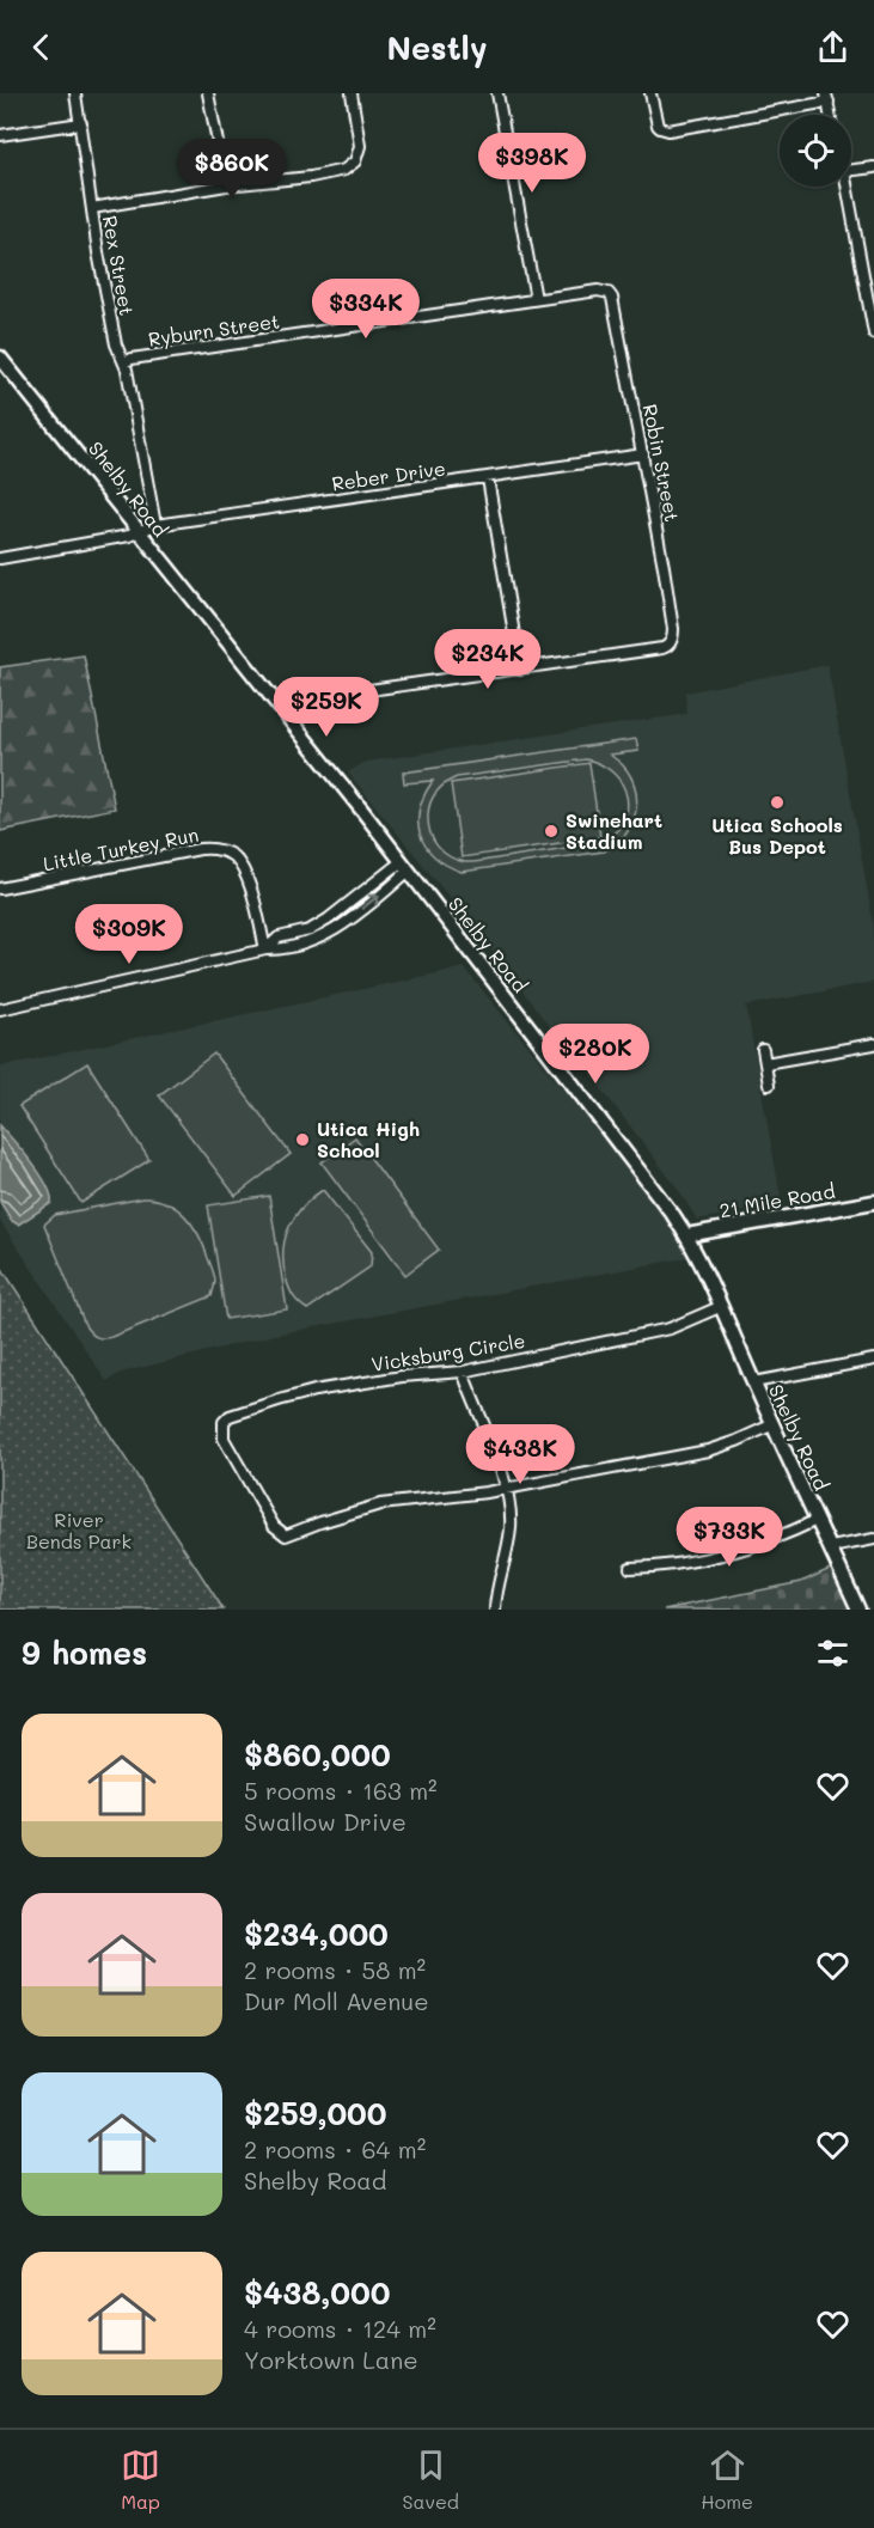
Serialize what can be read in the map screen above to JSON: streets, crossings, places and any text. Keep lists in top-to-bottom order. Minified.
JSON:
{"streets":{"street":["Rex Street","Ryburn Street","Robin Street","Reber Drive","Shelby Road","Little Turkey Run","21 Mile Road","Vicksburg Circle"]},"crossings":[["Rex Street","Ryburn Street"],["Rex Street","Reber Drive"],["Ryburn Street","Robin Street"],["Robin Street","Reber Drive"],["Reber Drive","Shelby Road"],["Shelby Road","21 Mile Road"],["Shelby Road","Vicksburg Circle"]],"parks":["River Bends Park"],"places":["Utica Schools Bus Depot","Swinehart Stadium","Utica High School"],"page":{"header":"Nestly","price":["$398K","$860K","$334K","$234K","$259K","$309K","$280K","$438K","$733K"],"heading":"9 homes","list":[{"name":"$860,000","note":"5 rooms · 163 m² · Swallow Drive"},{"name":"$234,000","note":"2 rooms · 58 m² · Dur Moll Avenue"},{"name":"$259,000","note":"2 rooms · 64 m² · Shelby Road"},{"name":"$438,000","note":"4 rooms · 124 m² · Yorktown Lane"}],"tabs":["Map","Saved","Home"]}}
